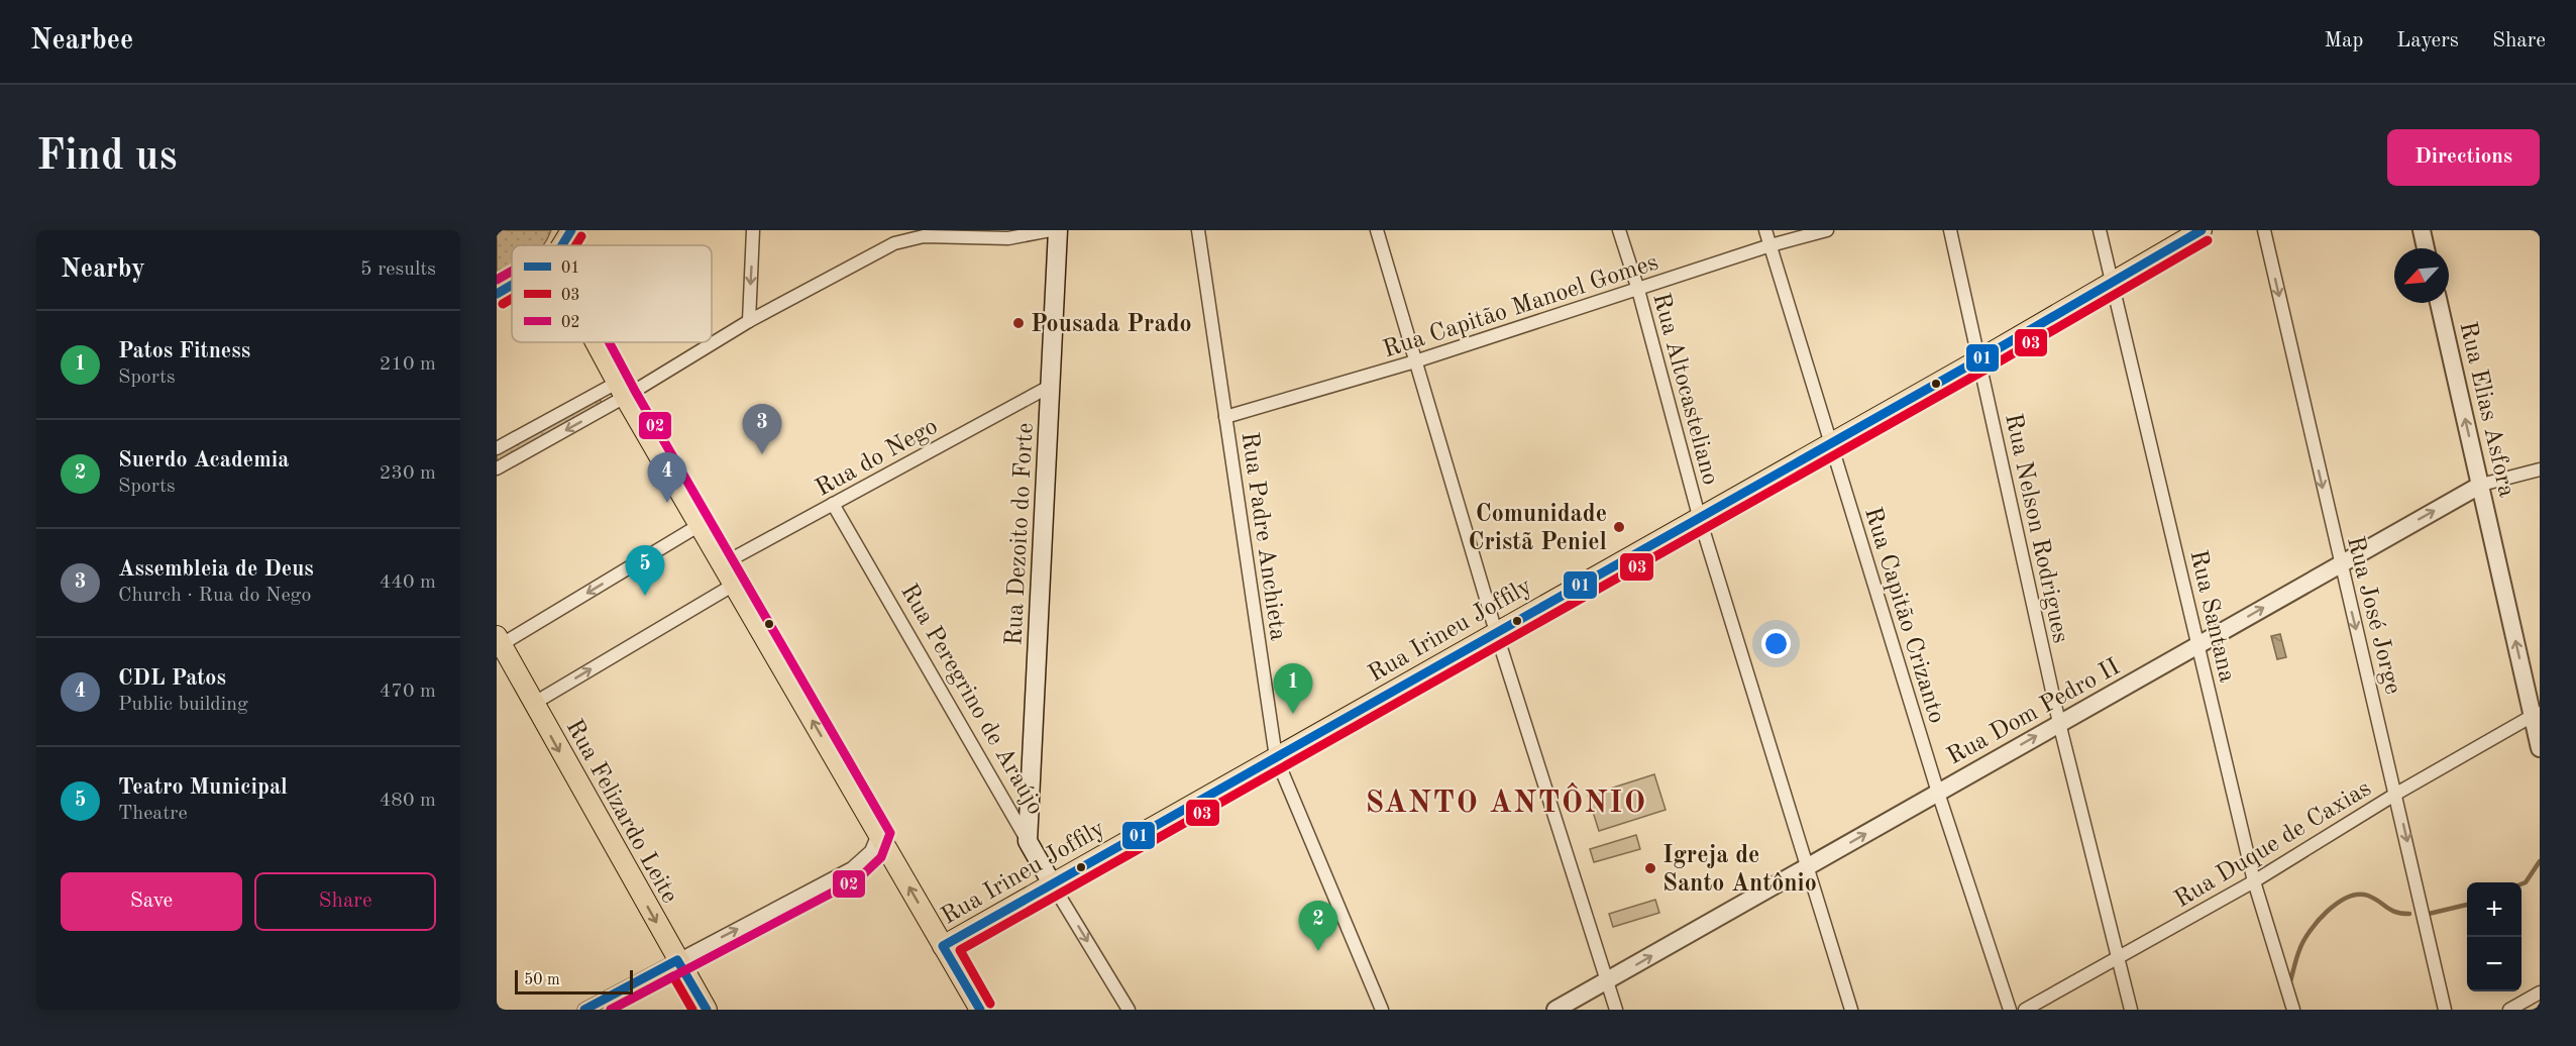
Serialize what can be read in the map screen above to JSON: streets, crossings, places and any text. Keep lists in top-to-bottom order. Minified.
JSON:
{"streets":{"main road":["Rua Dezoito do Forte","Rua Irineu Joffily","Rua Peregrino de Araújo","Rua Felizardo Leite"],"street":["Rua Capitão Manoel Gomes","Rua Altocasteliano","Rua Elias Asfora","Rua do Nego","Rua Nelson Rodrigues","Rua Padre Anchieta","Rua Capitão Crizanto","Rua José Jorge","Rua Santana","Rua Dom Pedro II","Rua Duque de Caxias"]},"crossings":[["Rua Capitão Manoel Gomes","Rua Altocasteliano"],["Rua Capitão Manoel Gomes","Rua Padre Anchieta"],["Rua Capitão Manoel Gomes","Rua Capitão Crizanto"],["Rua Altocasteliano","Rua Irineu Joffily"],["Rua Altocasteliano","Rua Dom Pedro II"],["Rua Elias Asfora","Rua Dom Pedro II"],["Rua Elias Asfora","Rua Duque de Caxias"],["Rua do Nego","Rua Dezoito do Forte"],["Rua do Nego","Rua Peregrino de Araújo"],["Rua Nelson Rodrigues","Rua Irineu Joffily"],["Rua Nelson Rodrigues","Rua Dom Pedro II"],["Rua Nelson Rodrigues","Rua Duque de Caxias"],["Rua Dezoito do Forte","Rua Peregrino de Araújo"],["Rua Padre Anchieta","Rua Irineu Joffily"],["Rua Capitão Crizanto","Rua Irineu Joffily"],["Rua Capitão Crizanto","Rua Dom Pedro II"],["Rua José Jorge","Rua Dom Pedro II"],["Rua José Jorge","Rua Duque de Caxias"],["Rua Santana","Rua Irineu Joffily"],["Rua Santana","Rua Dom Pedro II"],["Rua Santana","Rua Duque de Caxias"],["Rua Irineu Joffily","Rua Peregrino de Araújo"]],"one_way":["Rua Elias Asfora","Rua José Jorge","Rua Dom Pedro II","Rua Felizardo Leite"],"districts":["SANTO ANTÔNIO"],"places":["Pousada Prado","Comunidade Cristã Peniel","Igreja de Santo Antônio"],"lines":["transit line 01","transit line 03","transit line 02"],"legend":["01","03","02"],"scale_bar":"50 m","north":"bottom left","page":{"header":"Nearbee","nav":["Map","Layers","Share"],"buttons":["Directions",["Save","Share"]],"title":"Find us","heading":["Nearby","5 results"],"list":[{"mark":"1","name":"Patos Fitness","note":"Sports","value":"210 m"},{"mark":"2","name":"Suerdo Academia","note":"Sports","value":"230 m"},{"mark":"3","name":"Assembleia de Deus","note":"Church · Rua do Nego","value":"440 m"},{"mark":"4","name":"CDL Patos","note":"Public building","value":"470 m"},{"mark":"5","name":"Teatro Municipal","note":"Theatre","value":"480 m"}],"pins":["3","4","5","1","2"],"map_buttons":["+","−"],"scale":"50 m"}}
